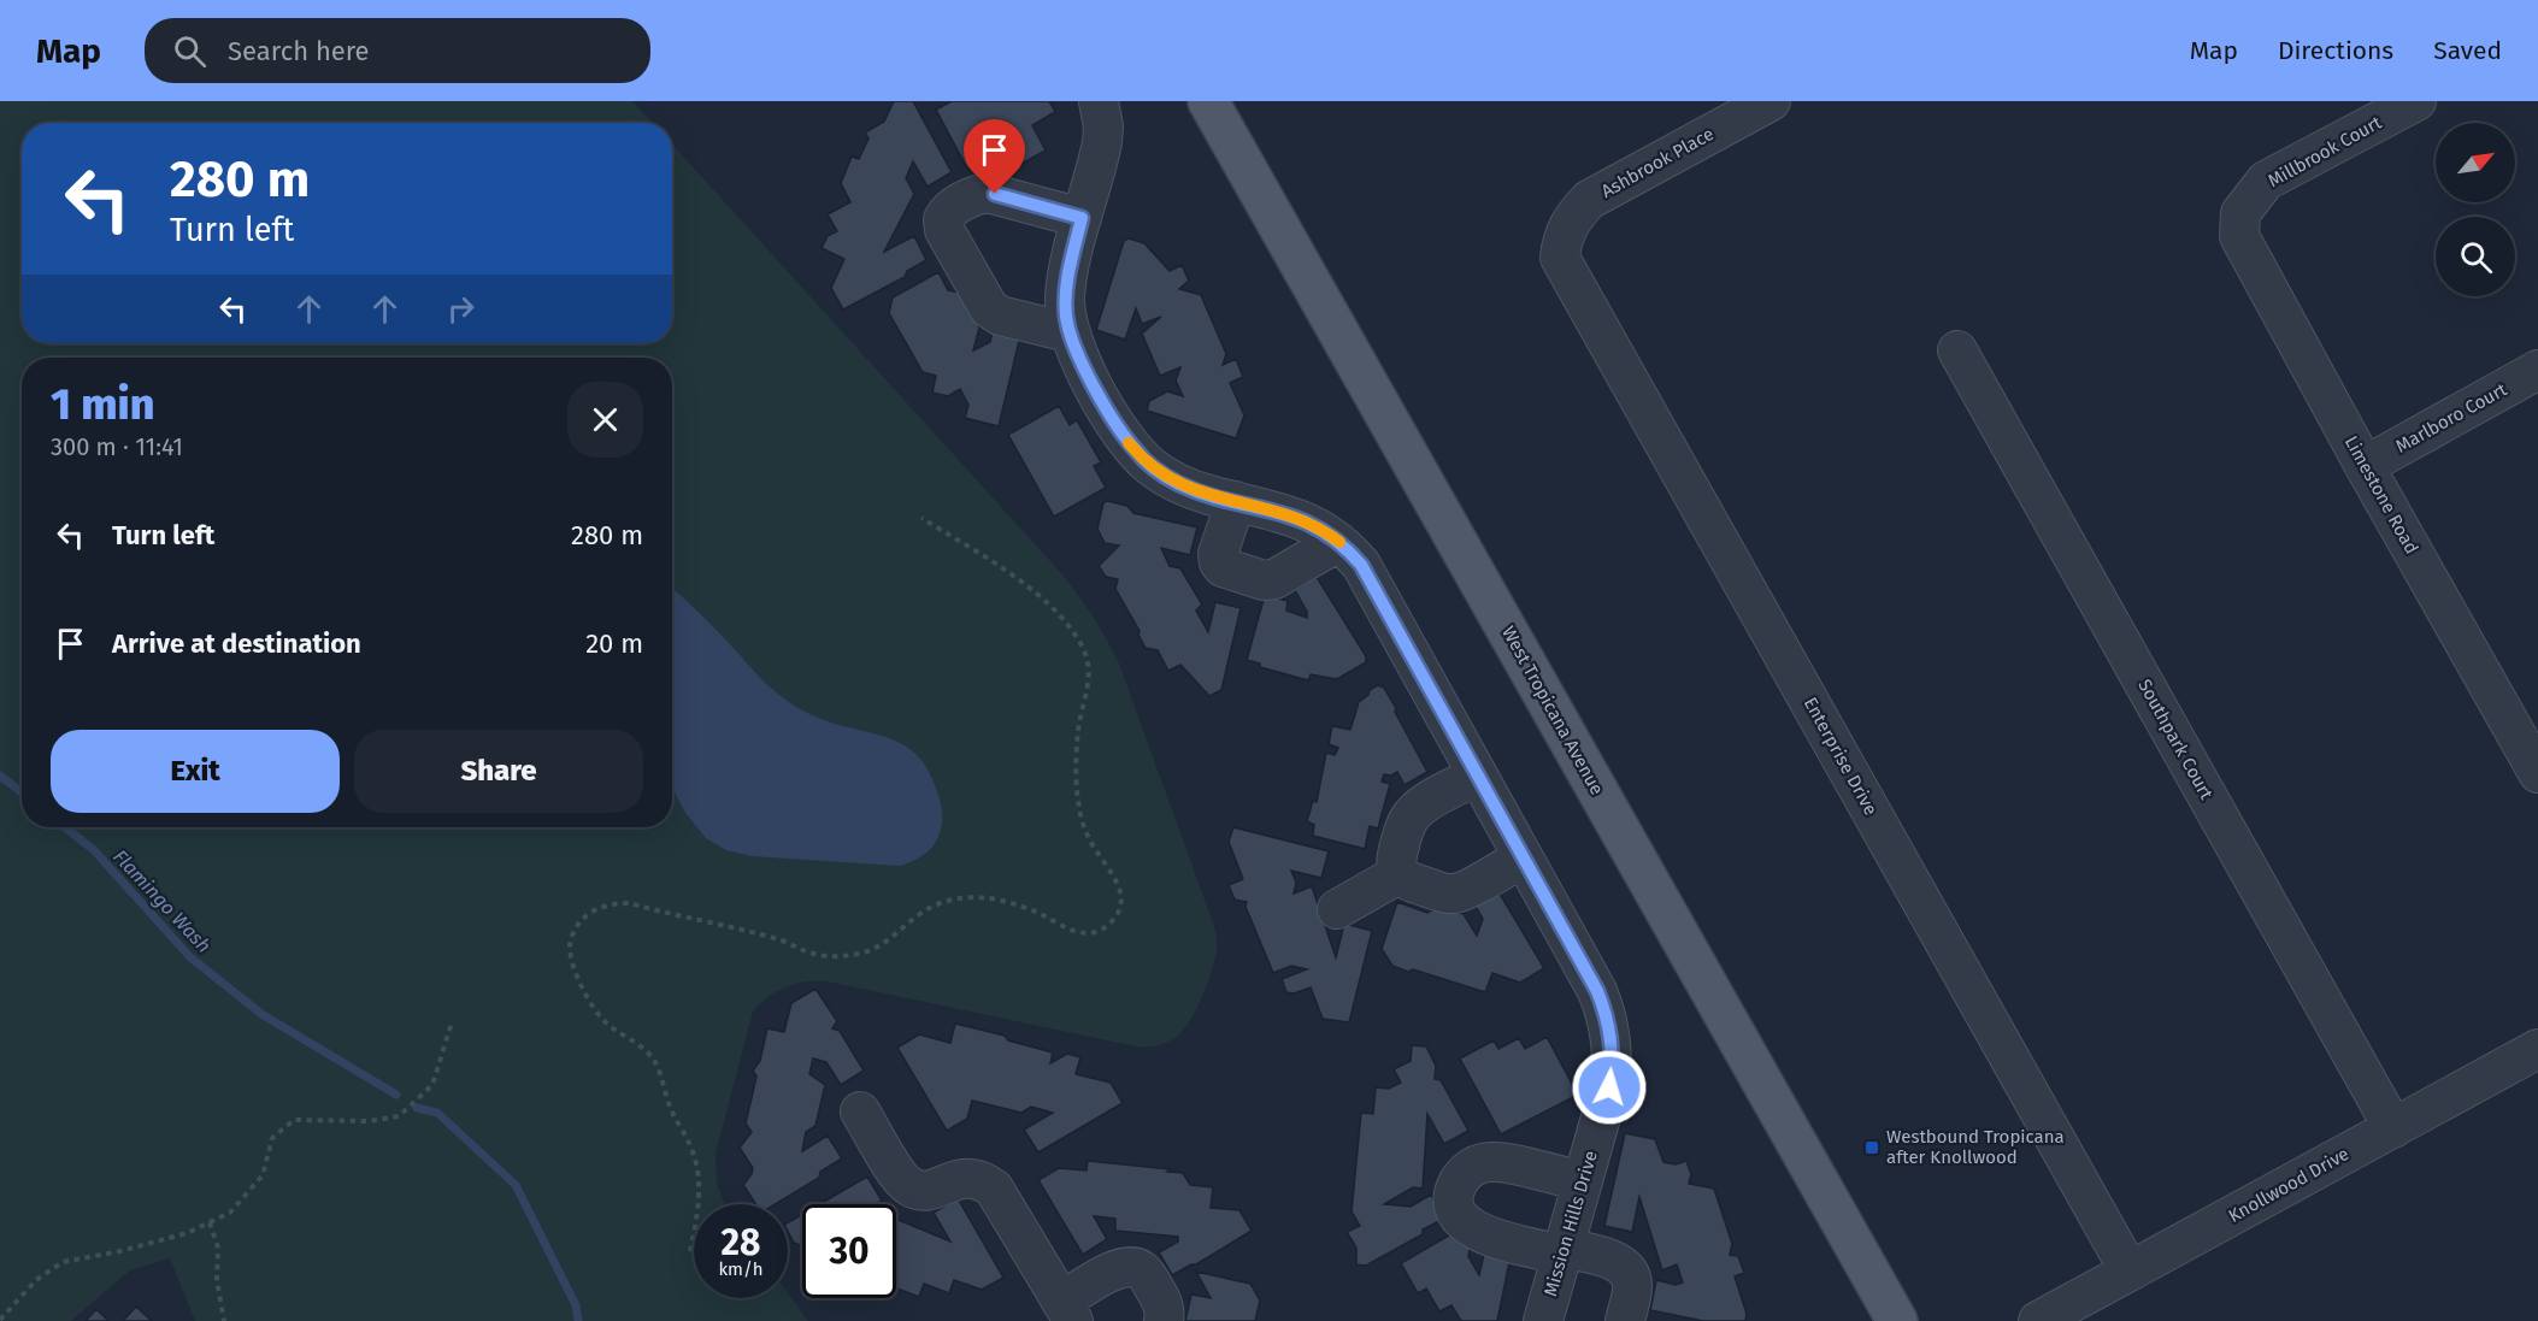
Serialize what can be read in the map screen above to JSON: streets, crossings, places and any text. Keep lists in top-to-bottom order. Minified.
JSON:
{"streets":{"main road":["West Tropicana Avenue"],"street":["Millbrook Court","Ashbrook Place","Marlboro Court","Limestone Road","Southpark Court","Enterprise Drive","Knollwood Drive","Mission Hills Drive"]},"crossings":[["Millbrook Court","Limestone Road"],["Ashbrook Place","Enterprise Drive"],["Marlboro Court","Limestone Road"],["Southpark Court","Knollwood Drive"],["Enterprise Drive","Knollwood Drive"]],"water":["Flamingo Wash"],"places":{"transit":["Westbound Tropicana after Knollwood"]},"north":"top right","page":{"header":"Map","search":"Search here","nav":["Map","Directions","Saved"],"turn":["280 m","Turn left"],"heading":["1 min","300 m · 11:41"],"list":[{"name":"Turn left","value":"280 m"},{"name":"Arrive at destination","value":"20 m"}],"buttons":["Exit","Share"],"speed":"28 km/h","limit":"30"}}
